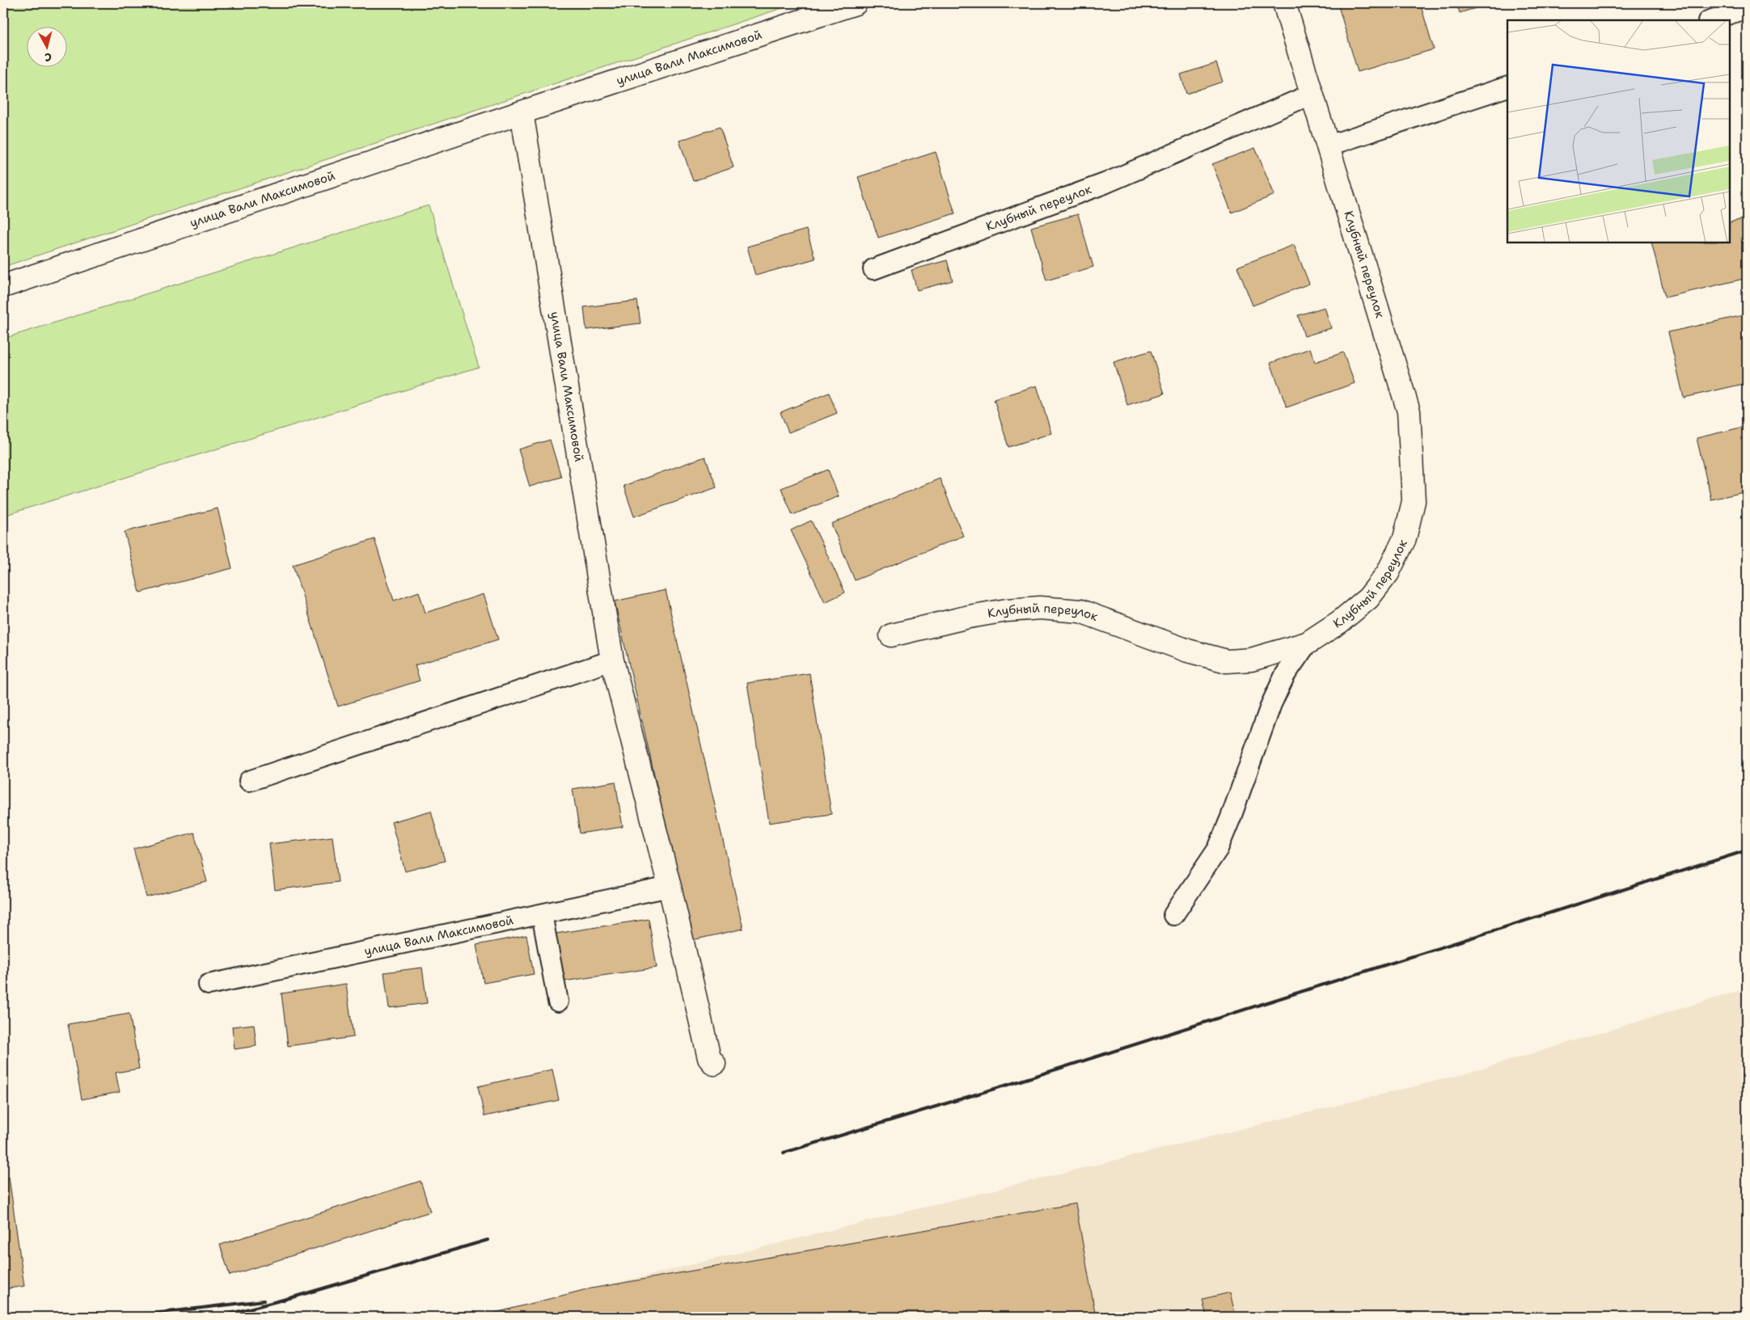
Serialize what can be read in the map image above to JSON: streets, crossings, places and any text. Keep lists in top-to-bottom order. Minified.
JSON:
{"streets":{"street":["улица Вали Максимовой","Клубный переулок"]},"north":"bottom"}
